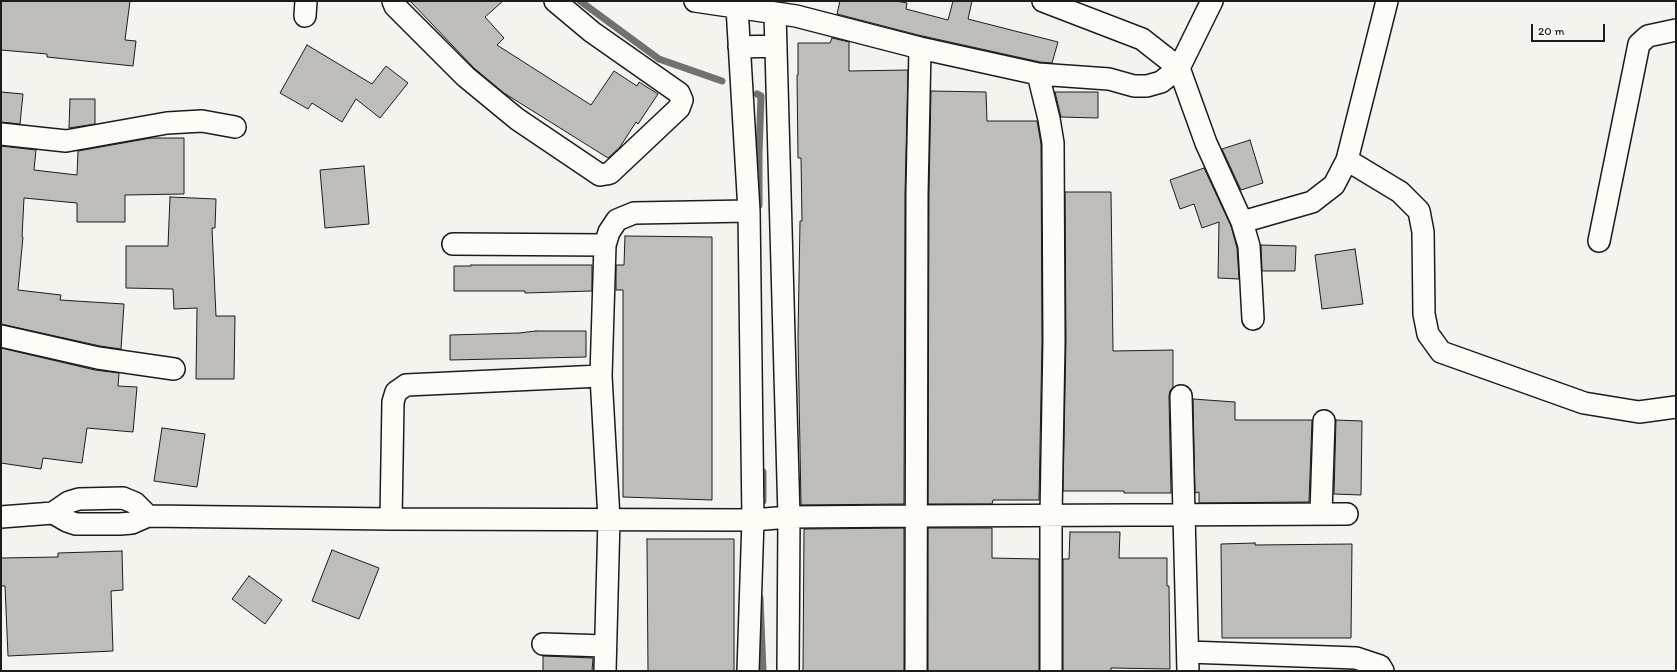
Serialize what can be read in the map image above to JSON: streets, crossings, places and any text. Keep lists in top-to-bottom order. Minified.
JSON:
{"scale_bar":"20 m"}
